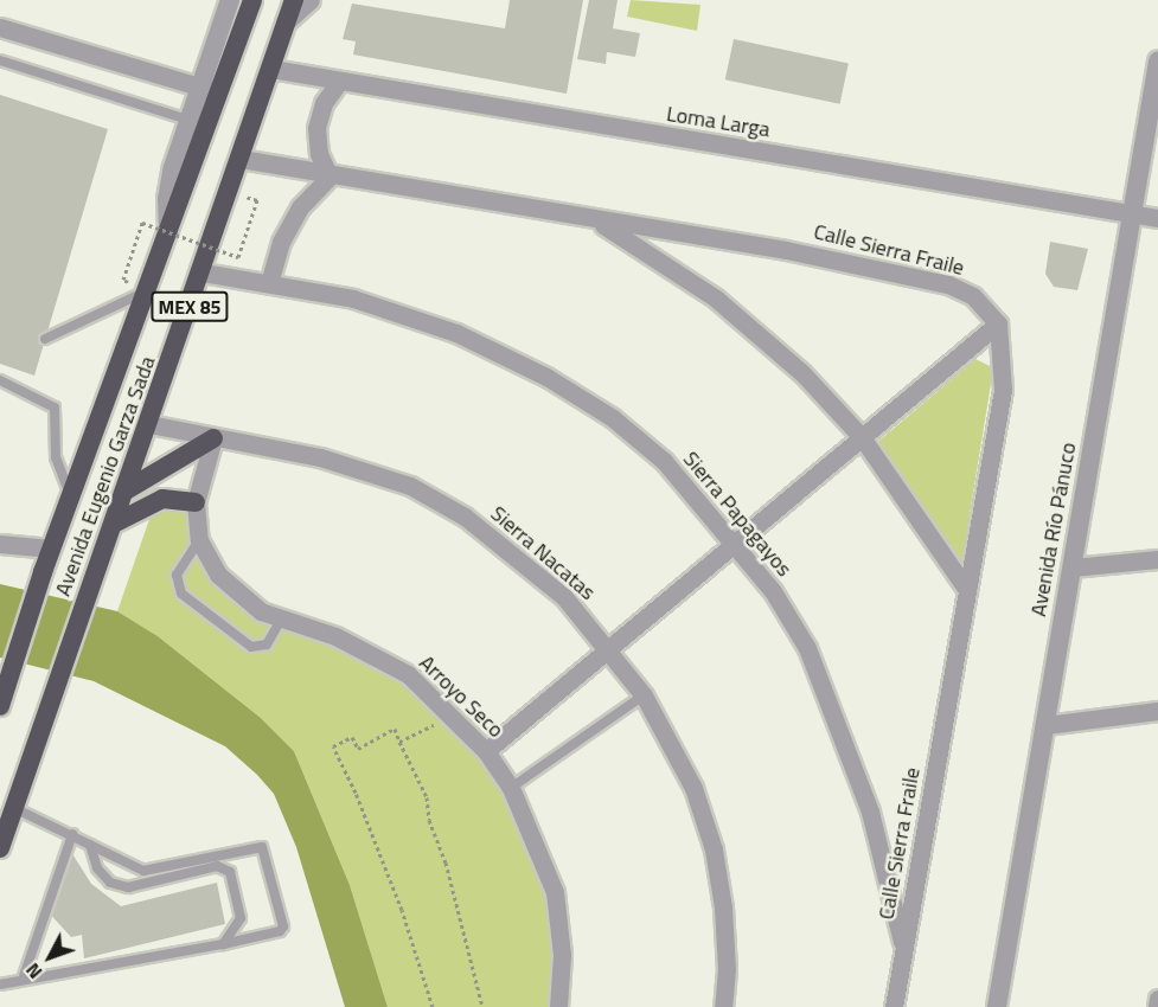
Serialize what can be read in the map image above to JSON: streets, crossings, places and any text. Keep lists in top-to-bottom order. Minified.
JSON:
{"streets":{"highway":["MEX 85","Avenida Eugenio Garza Sada"],"street":["Loma Larga","Calle Sierra Fraile","Sierra Papagayos","Avenida Río Pánuco","Sierra Nacatas","Arroyo Seco"]},"crossings":[["Loma Larga","Avenida Eugenio Garza Sada"],["Loma Larga","Avenida Río Pánuco"],["Calle Sierra Fraile","Avenida Eugenio Garza Sada"],["Calle Sierra Fraile","Sierra Papagayos"],["Avenida Eugenio Garza Sada","Sierra Papagayos"],["Avenida Eugenio Garza Sada","Sierra Nacatas"],["Sierra Nacatas","Arroyo Seco"]],"north":"bottom left"}
